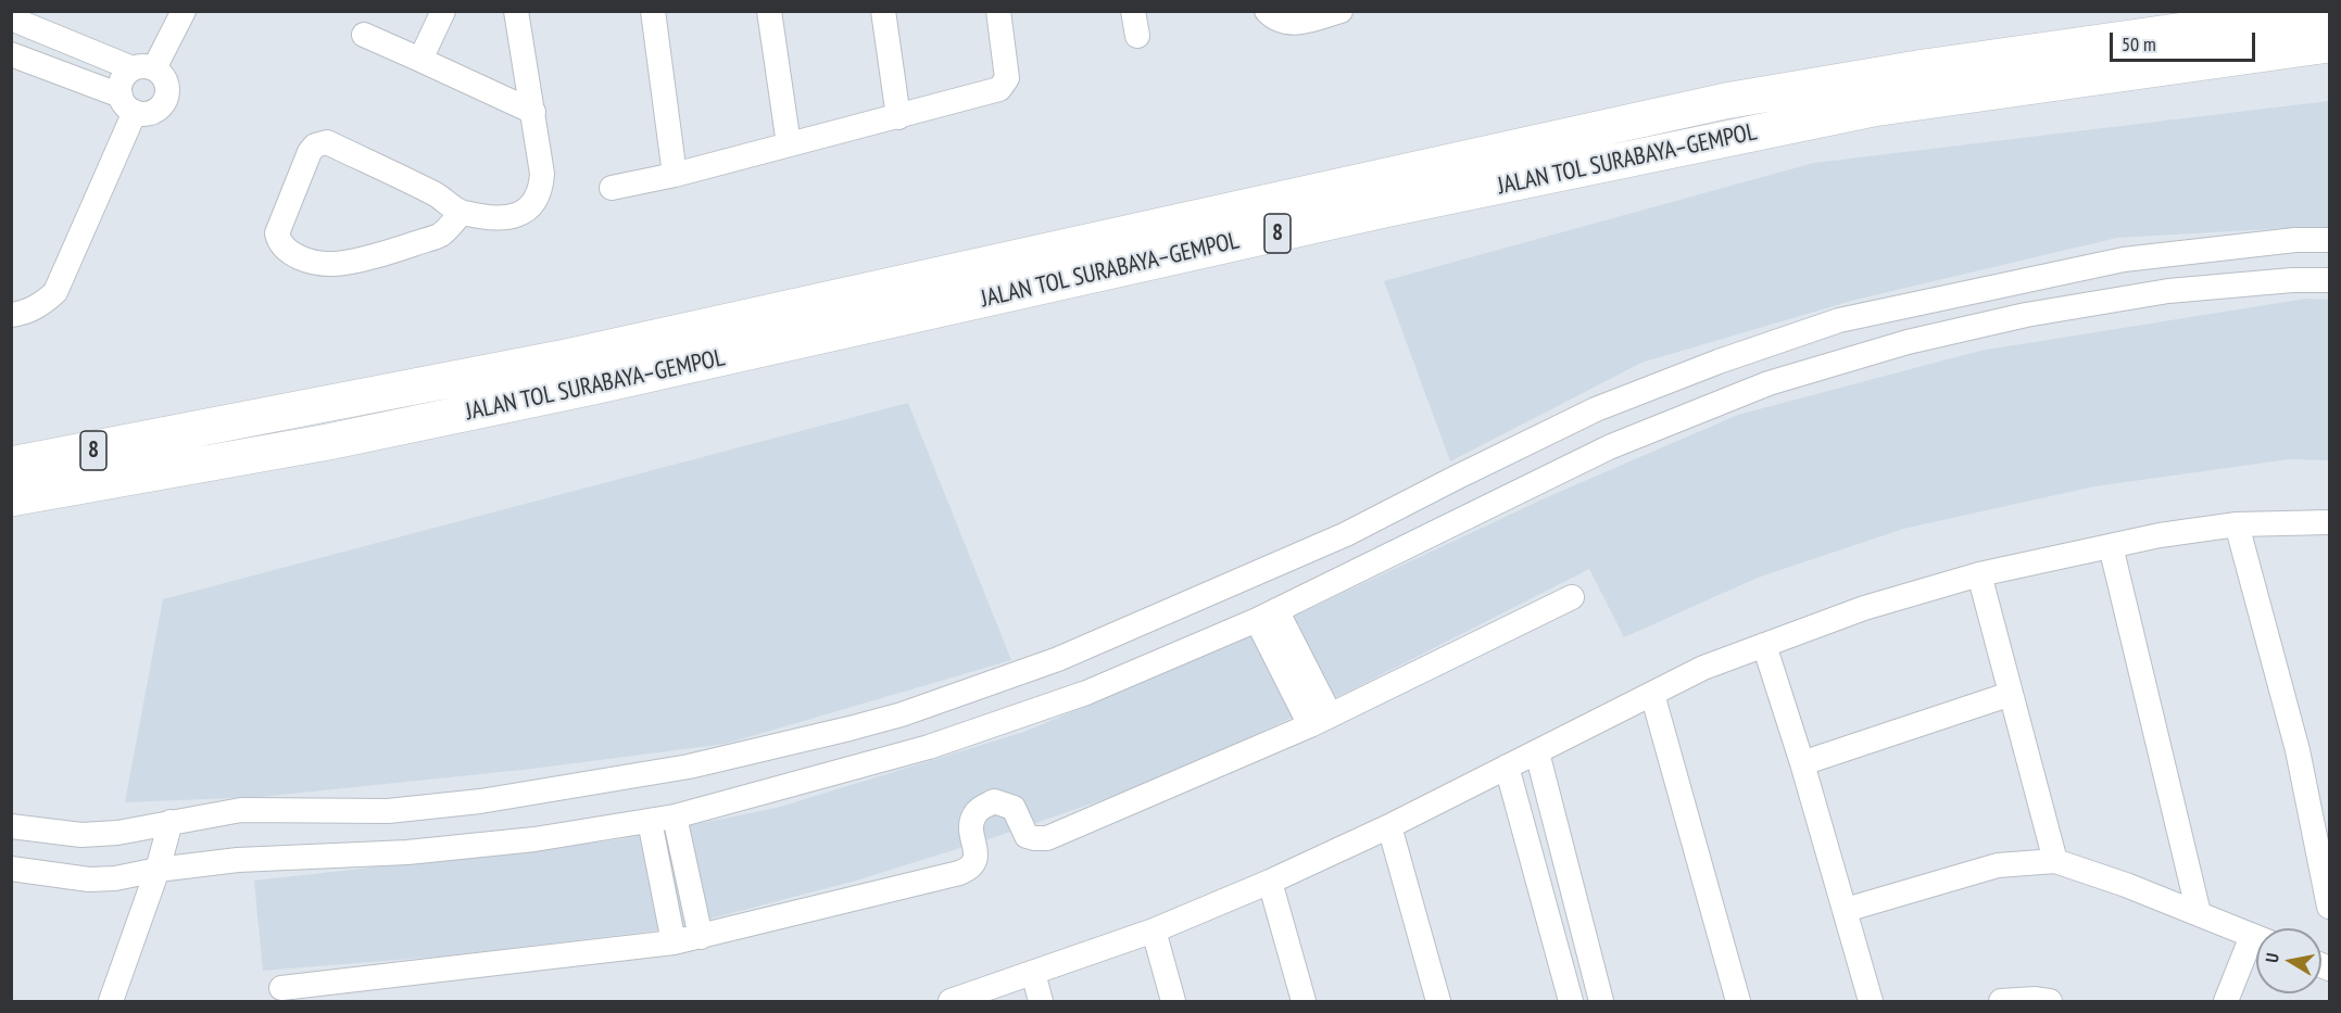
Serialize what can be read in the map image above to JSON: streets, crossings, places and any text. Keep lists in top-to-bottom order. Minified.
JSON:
{"streets":{"highway":["JALAN TOL SURABAYA–GEMPOL","8"]},"scale_bar":"50 m","north":"left"}
